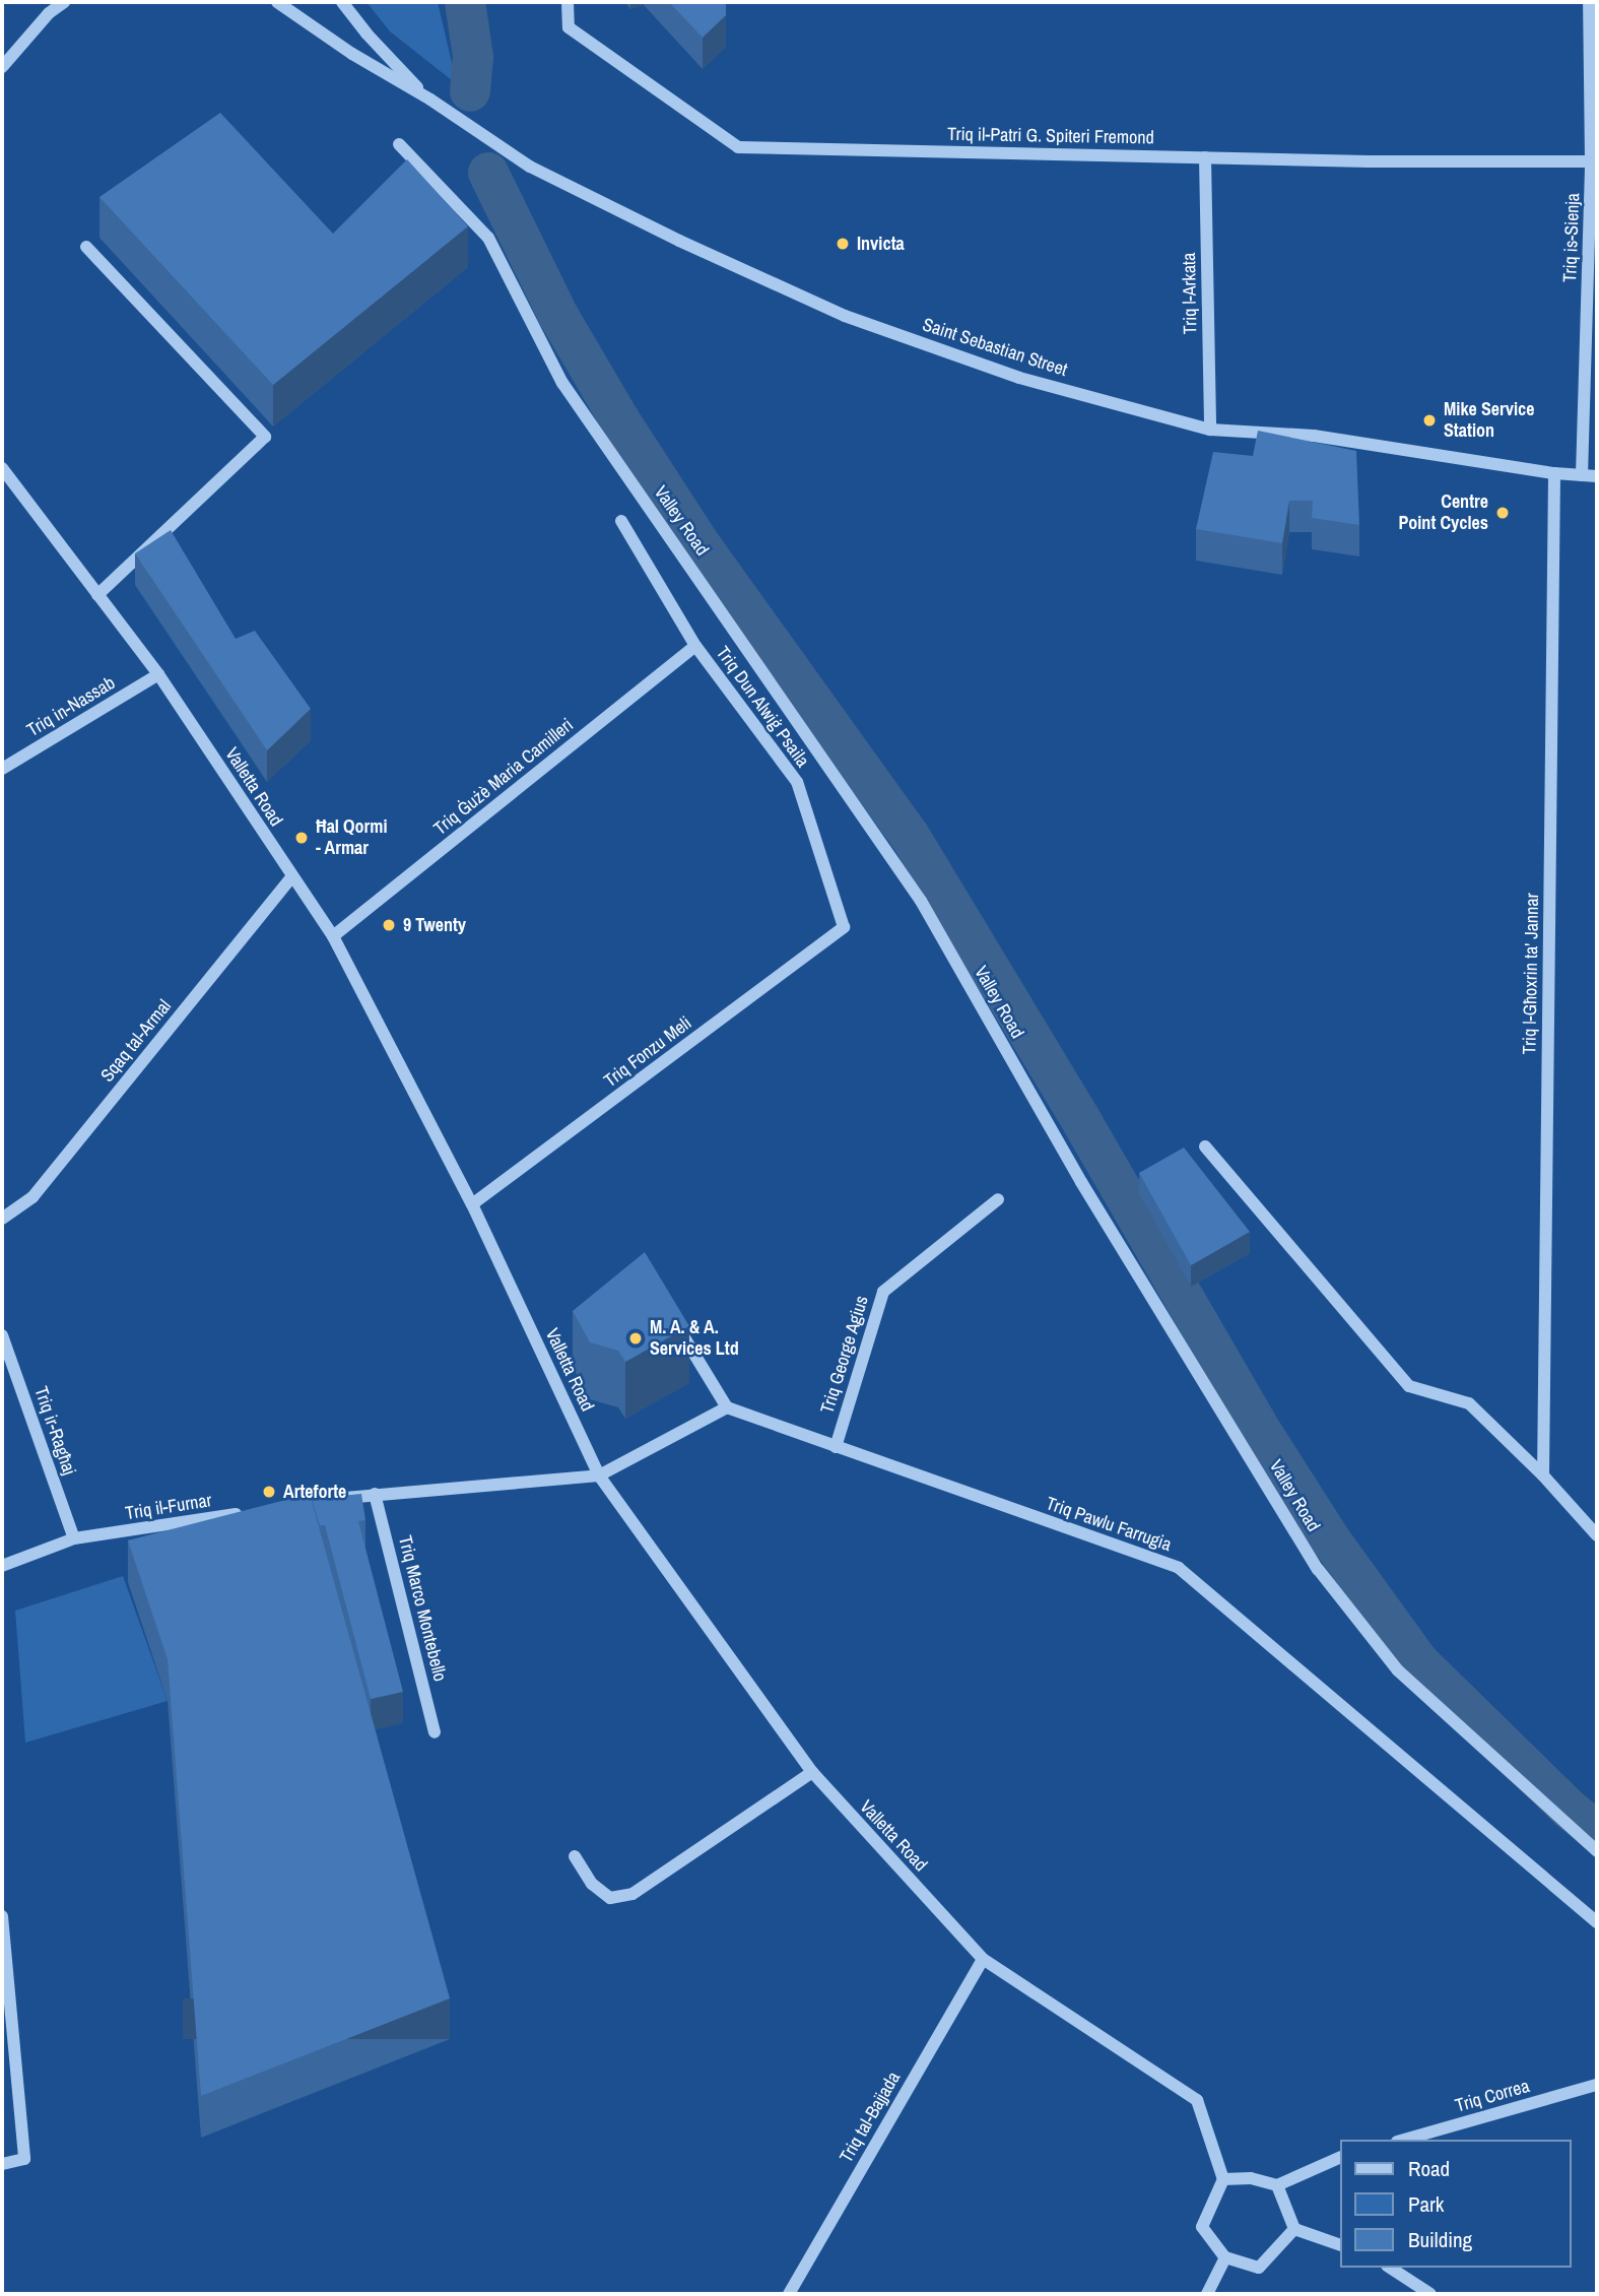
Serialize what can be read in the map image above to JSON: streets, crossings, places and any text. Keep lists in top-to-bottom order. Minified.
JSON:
{"streets":{"street":["Triq il-Patri G. Spiteri Fremond","Triq is-Sienja","Triq l-Arkata","Saint Sebastian Street","Valley Road","Triq in-Nassab","Triq Dun Alwiġ Psaila","Triq Ġużè Maria Camilleri","Valletta Road","Triq l-Għoxrin ta' Jannar","Sqaq tal-Armal","Triq Fonzu Meli","Triq George Agius","Triq ir-Ragħaj","Triq il-Furnar","Triq Pawlu Farrugia","Triq Marco Montebello","Triq Correa","Triq tal-Bajjada"]},"crossings":[["Triq il-Patri G. Spiteri Fremond","Triq is-Sienja"],["Triq il-Patri G. Spiteri Fremond","Triq l-Arkata"],["Triq is-Sienja","Saint Sebastian Street"],["Triq l-Arkata","Saint Sebastian Street"],["Saint Sebastian Street","Triq l-Għoxrin ta' Jannar"],["Triq in-Nassab","Valletta Road"],["Triq Dun Alwiġ Psaila","Triq Ġużè Maria Camilleri"],["Triq Dun Alwiġ Psaila","Triq Fonzu Meli"],["Triq Ġużè Maria Camilleri","Valletta Road"],["Valletta Road","Sqaq tal-Armal"],["Valletta Road","Triq Fonzu Meli"],["Valletta Road","Triq tal-Bajjada"],["Triq George Agius","Triq Pawlu Farrugia"],["Triq ir-Ragħaj","Triq il-Furnar"]],"places":["Invicta","Mike Service Station","Centre Point Cycles","Ħal Qormi - Armar","9 Twenty","M. A. & A. Services Ltd","Arteforte"],"legend":["Road","Park","Building"]}
